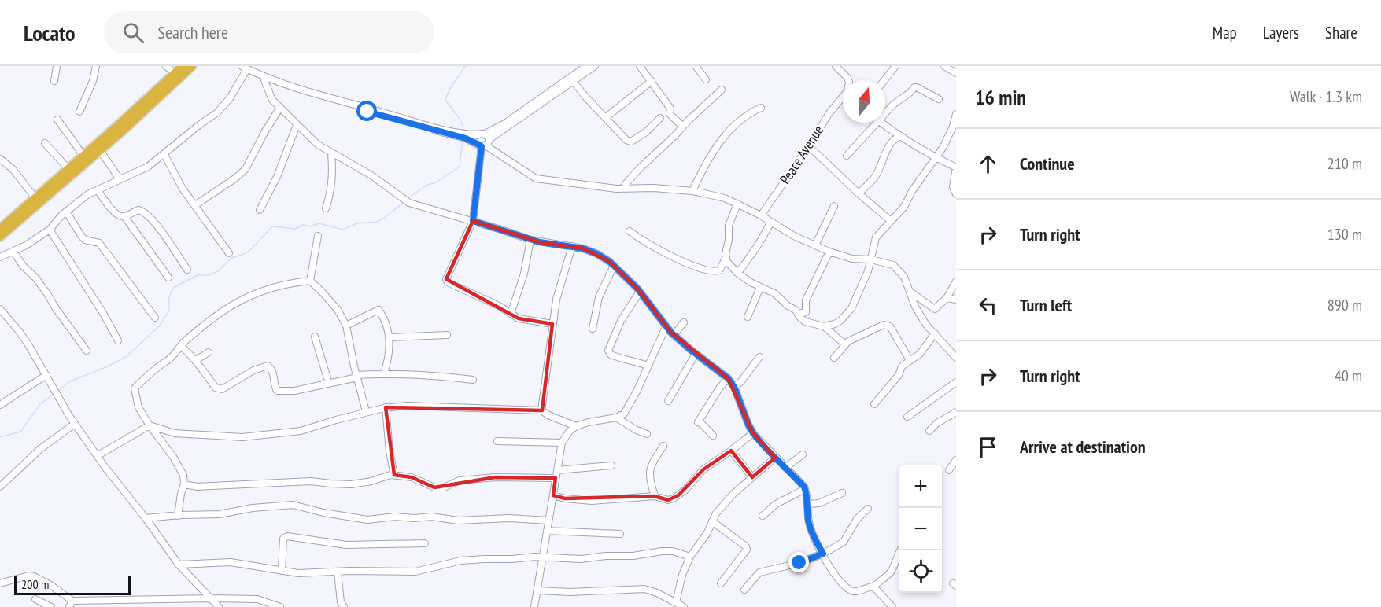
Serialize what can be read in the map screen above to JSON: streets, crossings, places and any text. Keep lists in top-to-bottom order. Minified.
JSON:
{"streets":{"street":["Peace Avenue"]},"scale_bar":"200 m","north":"top","page":{"header":"Locato","search":"Search here","nav":["Map","Layers","Share"],"heading":["16 min","Walk · 1.3 km"],"list":[["Continue","210 m"],["Turn right","130 m"],["Turn left","890 m"],["Turn right","40 m"],"Arrive at destination"],"map_buttons":["+","−"],"scale":"200 m"}}
